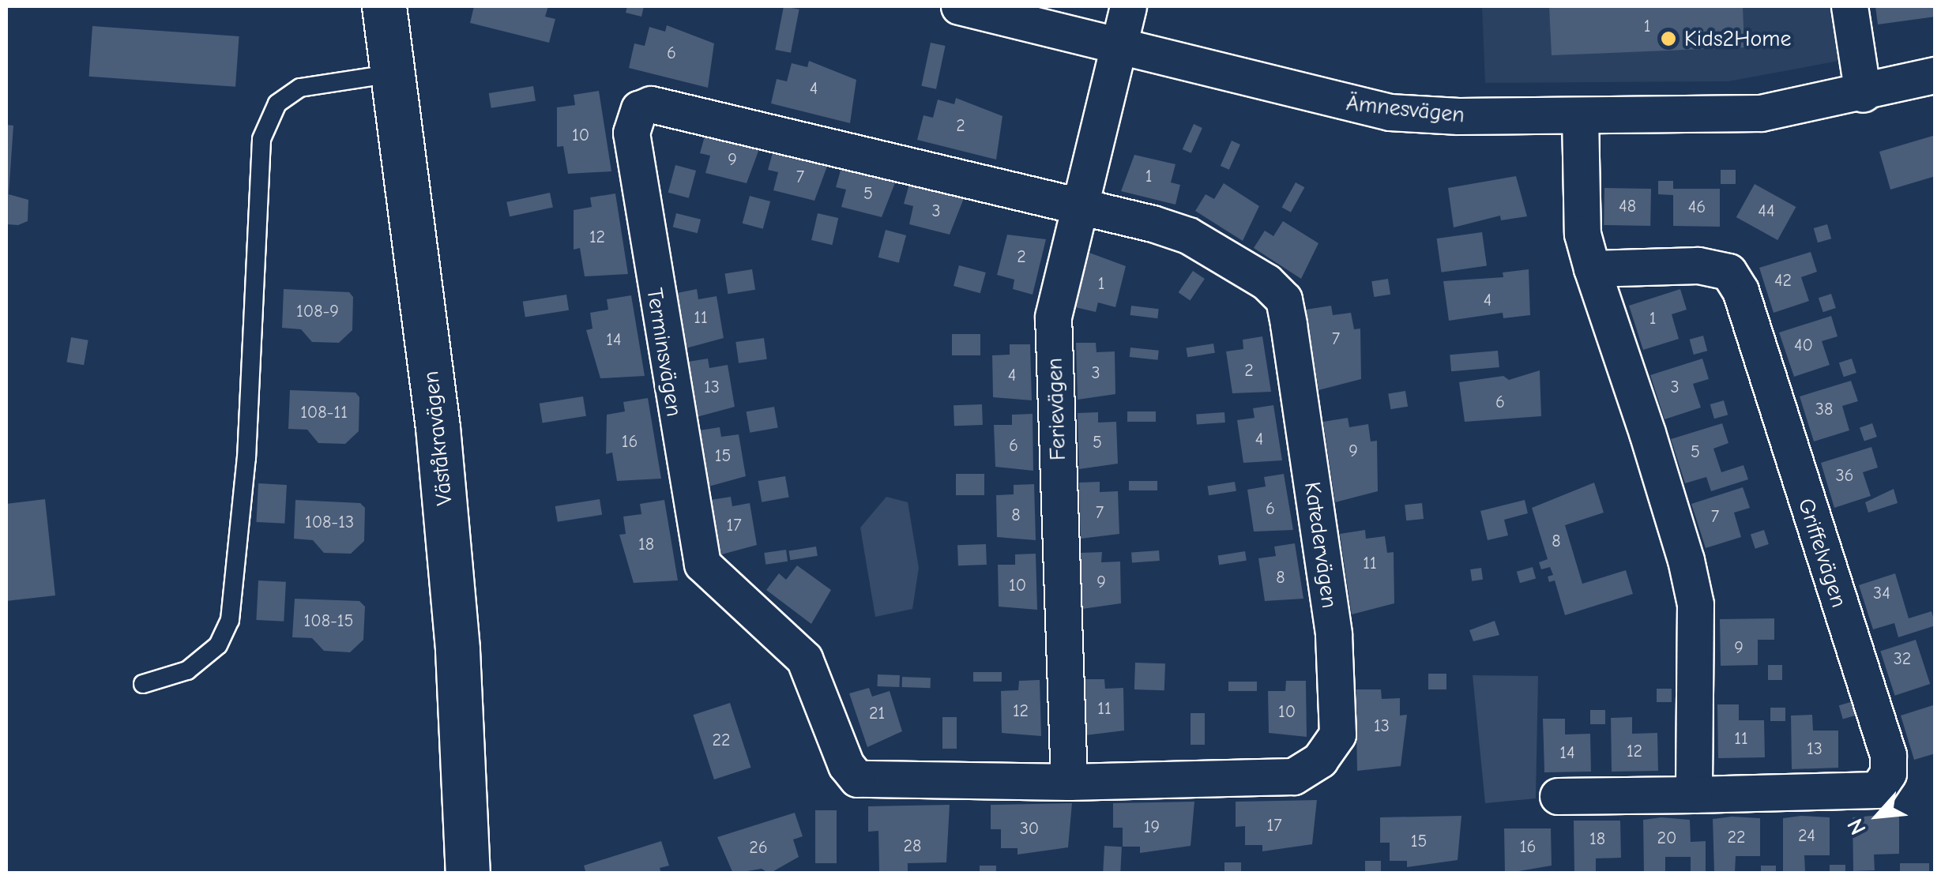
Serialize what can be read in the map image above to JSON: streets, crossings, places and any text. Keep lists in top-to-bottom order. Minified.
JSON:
{"streets":{"street":["Ämnesvägen","Terminsvägen","Ferievägen","Väståkravägen","Katedervägen","Griffelvägen"]},"crossings":[["Ämnesvägen","Ferievägen"],["Terminsvägen","Ferievägen"],["Terminsvägen","Katedervägen"],["Ferievägen","Katedervägen"]],"places":["Kids2Home"],"house_numbers":["1","6","4","2","10","9","1","7","5","48","46","3","44","12","2","42","1","4","108-9","11","1","7","14","40","2","3","4","13","3","6","38","108-11","4","16","5","6","9","5","15","36","6","7","8","7","108-13","17","8","18","11","8","9","10","34","108-15","9","32","11","12","10","21","13","11","22","13","12","14","17","19","30","24","22","20","18","15","28","16","26"],"north":"bottom left"}
